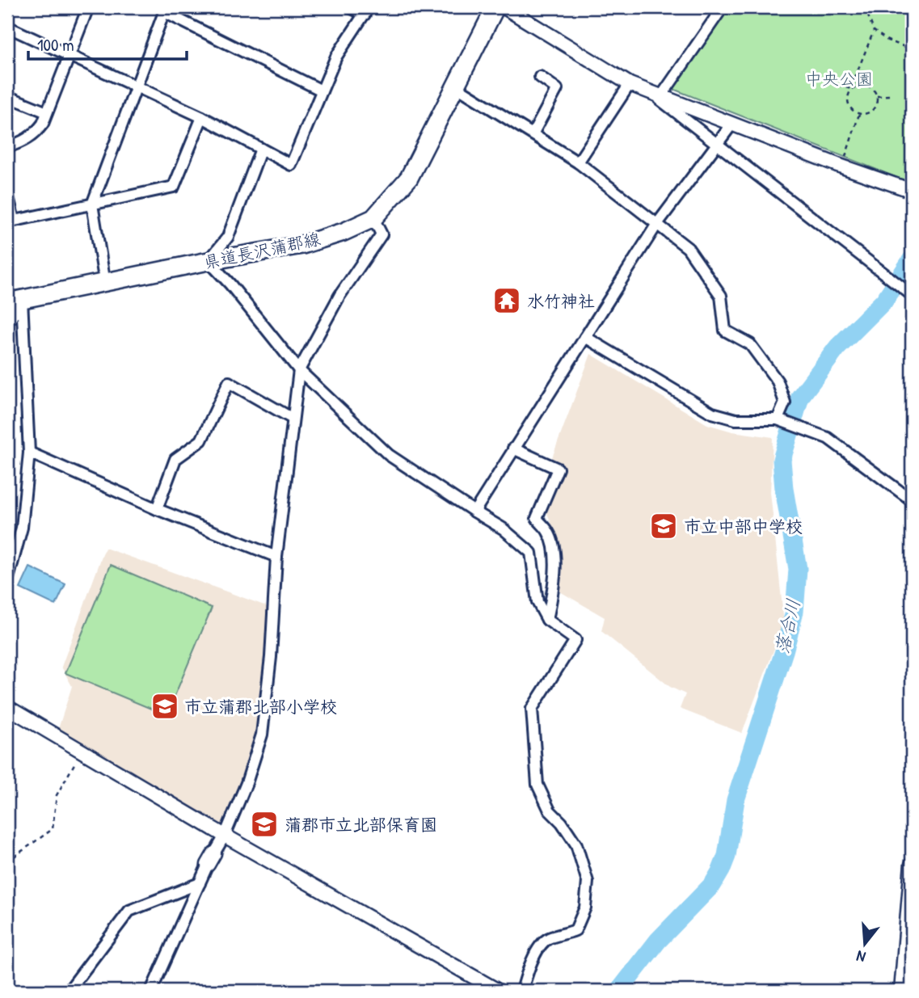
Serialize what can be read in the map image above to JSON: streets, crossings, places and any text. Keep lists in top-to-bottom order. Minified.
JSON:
{"streets":{"main road":["県道長沢蒲郡線"]},"water":["落合川"],"parks":["中央公園"],"places":{"temple":["水竹神社"],"school or university":["市立中部中学校","市立蒲郡北部小学校","蒲郡市立北部保育園"]},"scale_bar":"100 m","north":"bottom"}
